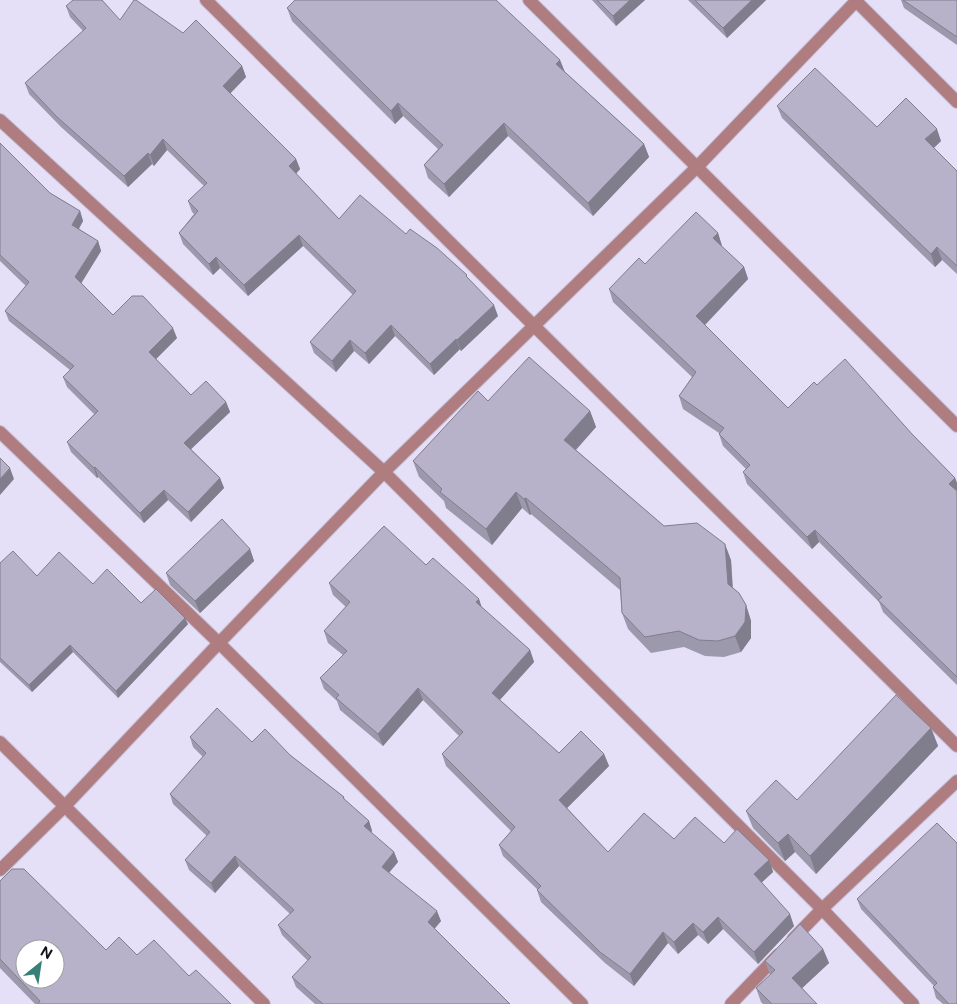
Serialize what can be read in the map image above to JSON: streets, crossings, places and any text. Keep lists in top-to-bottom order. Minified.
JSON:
{"north":"top right"}
